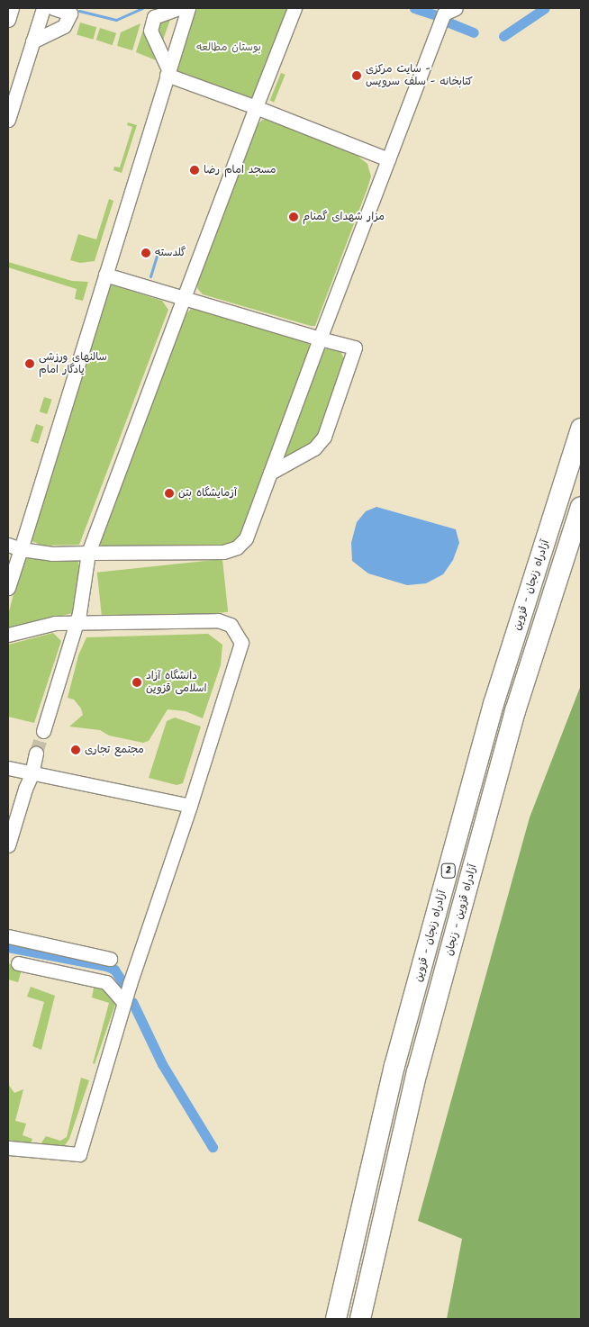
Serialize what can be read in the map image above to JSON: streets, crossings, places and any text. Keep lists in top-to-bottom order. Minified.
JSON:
{"streets":{"highway":["آزادراه زنجان - قزوین","2","آزادراه قزوین - زنجان"]},"parks":["بوستان مطالعه"],"places":["سایت مرکزی - کتابخانه - سلف سرویس","مسجد امام رضا","مزار شهدای گمنام","گلدسته","سالنهای ورزشی یادگار امام","آزمایشگاه بتن","دانشگاه آزاد اسلامی قزوین","مجتمع تجاری"]}
